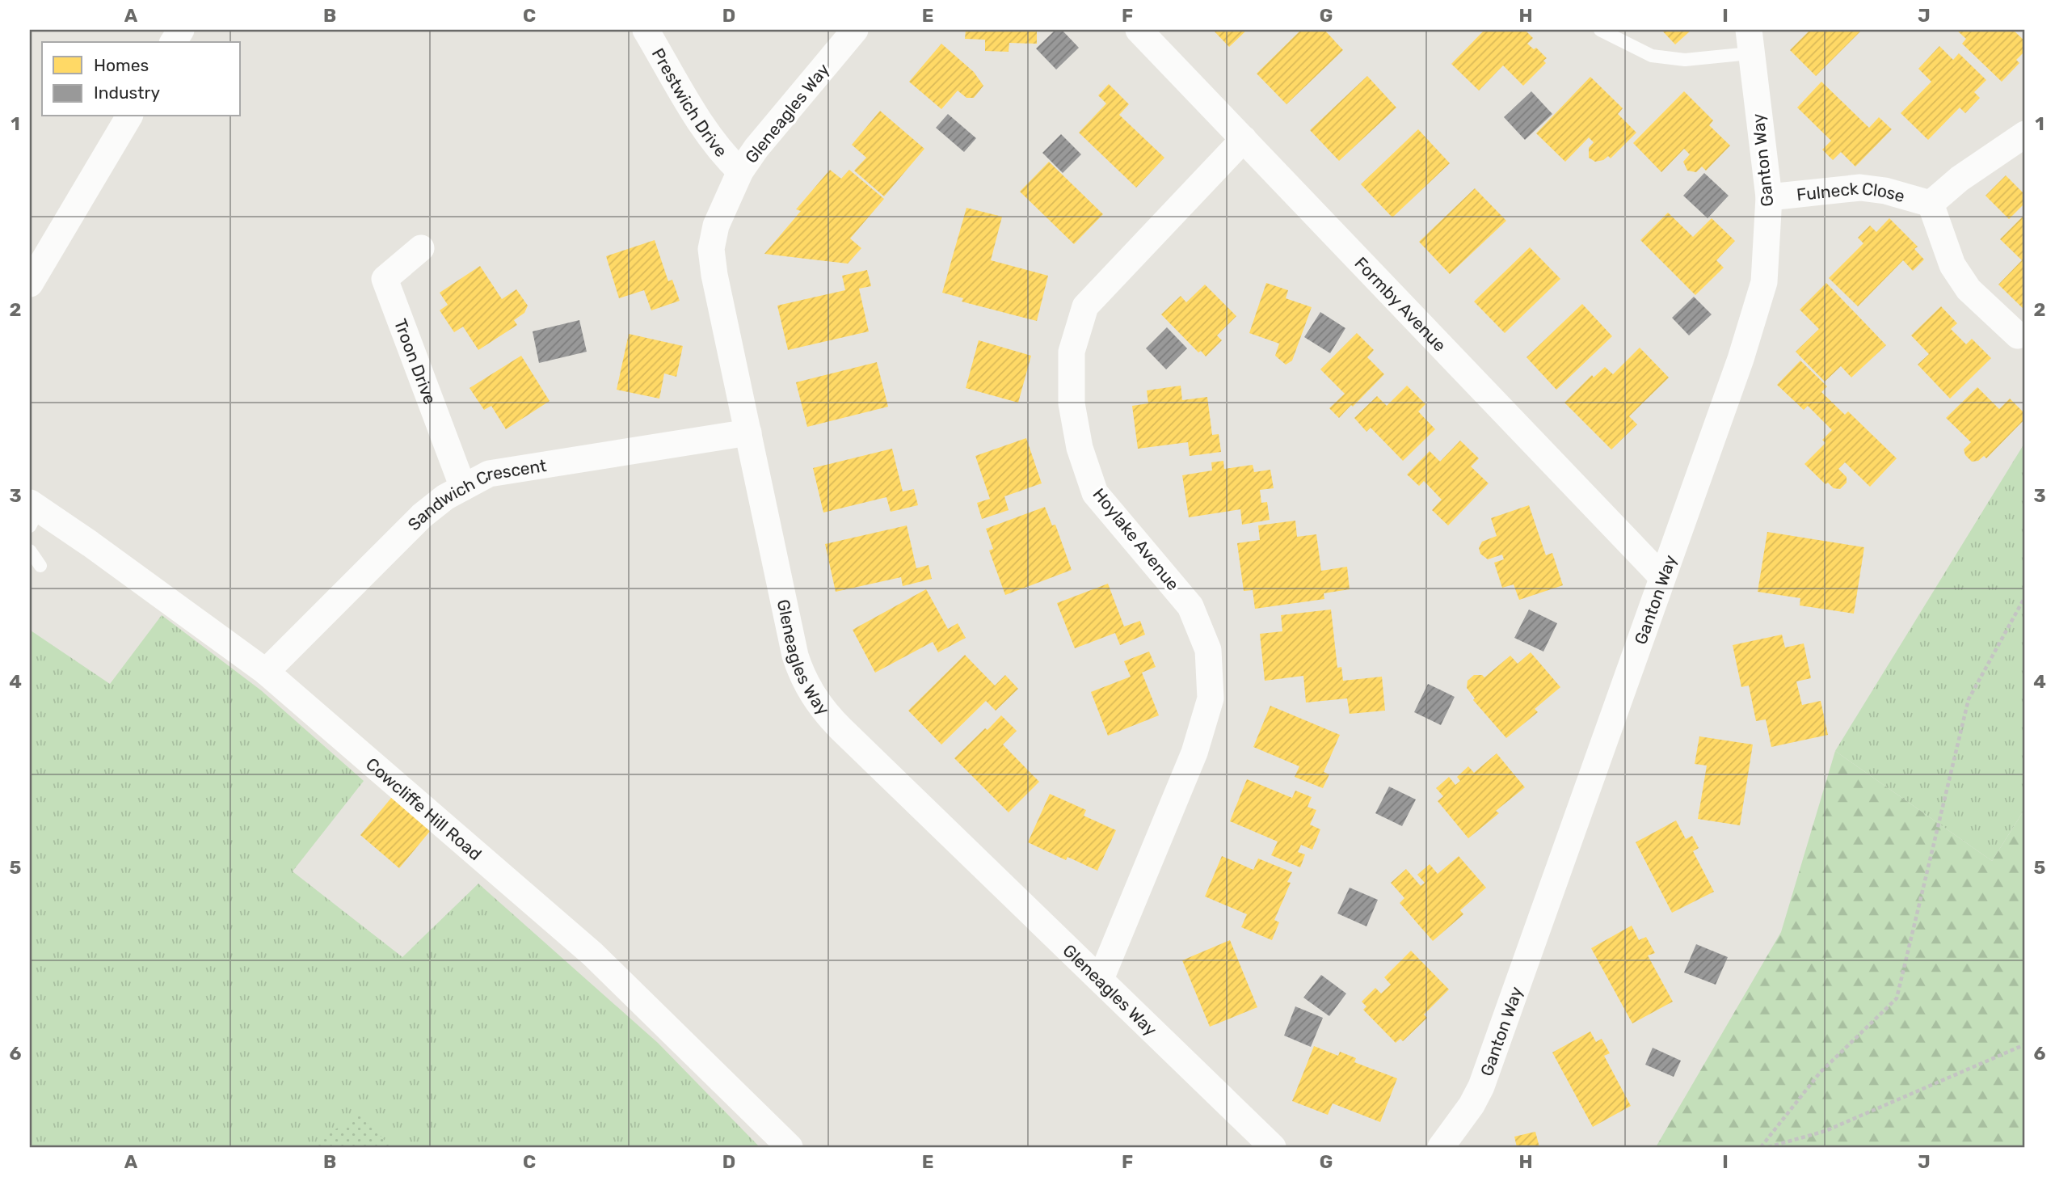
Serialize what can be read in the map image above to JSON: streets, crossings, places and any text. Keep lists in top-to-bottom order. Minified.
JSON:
{"streets":{"street":["Prestwich Drive","Gleneagles Way","Ganton Way","Fulneck Close","Formby Avenue","Troon Drive","Sandwich Crescent","Hoylake Avenue","Cowcliffe Hill Road"]},"crossings":[["Prestwich Drive","Gleneagles Way"],["Gleneagles Way","Sandwich Crescent"],["Gleneagles Way","Hoylake Avenue"],["Ganton Way","Fulneck Close"],["Ganton Way","Formby Avenue"],["Formby Avenue","Hoylake Avenue"],["Troon Drive","Sandwich Crescent"],["Sandwich Crescent","Cowcliffe Hill Road"]],"legend":["Homes","Industry"],"grid":{"columns":["A","B","C","D","E","F","G","H","I","J"],"rows":["1","2","3","4","5","6"]}}
